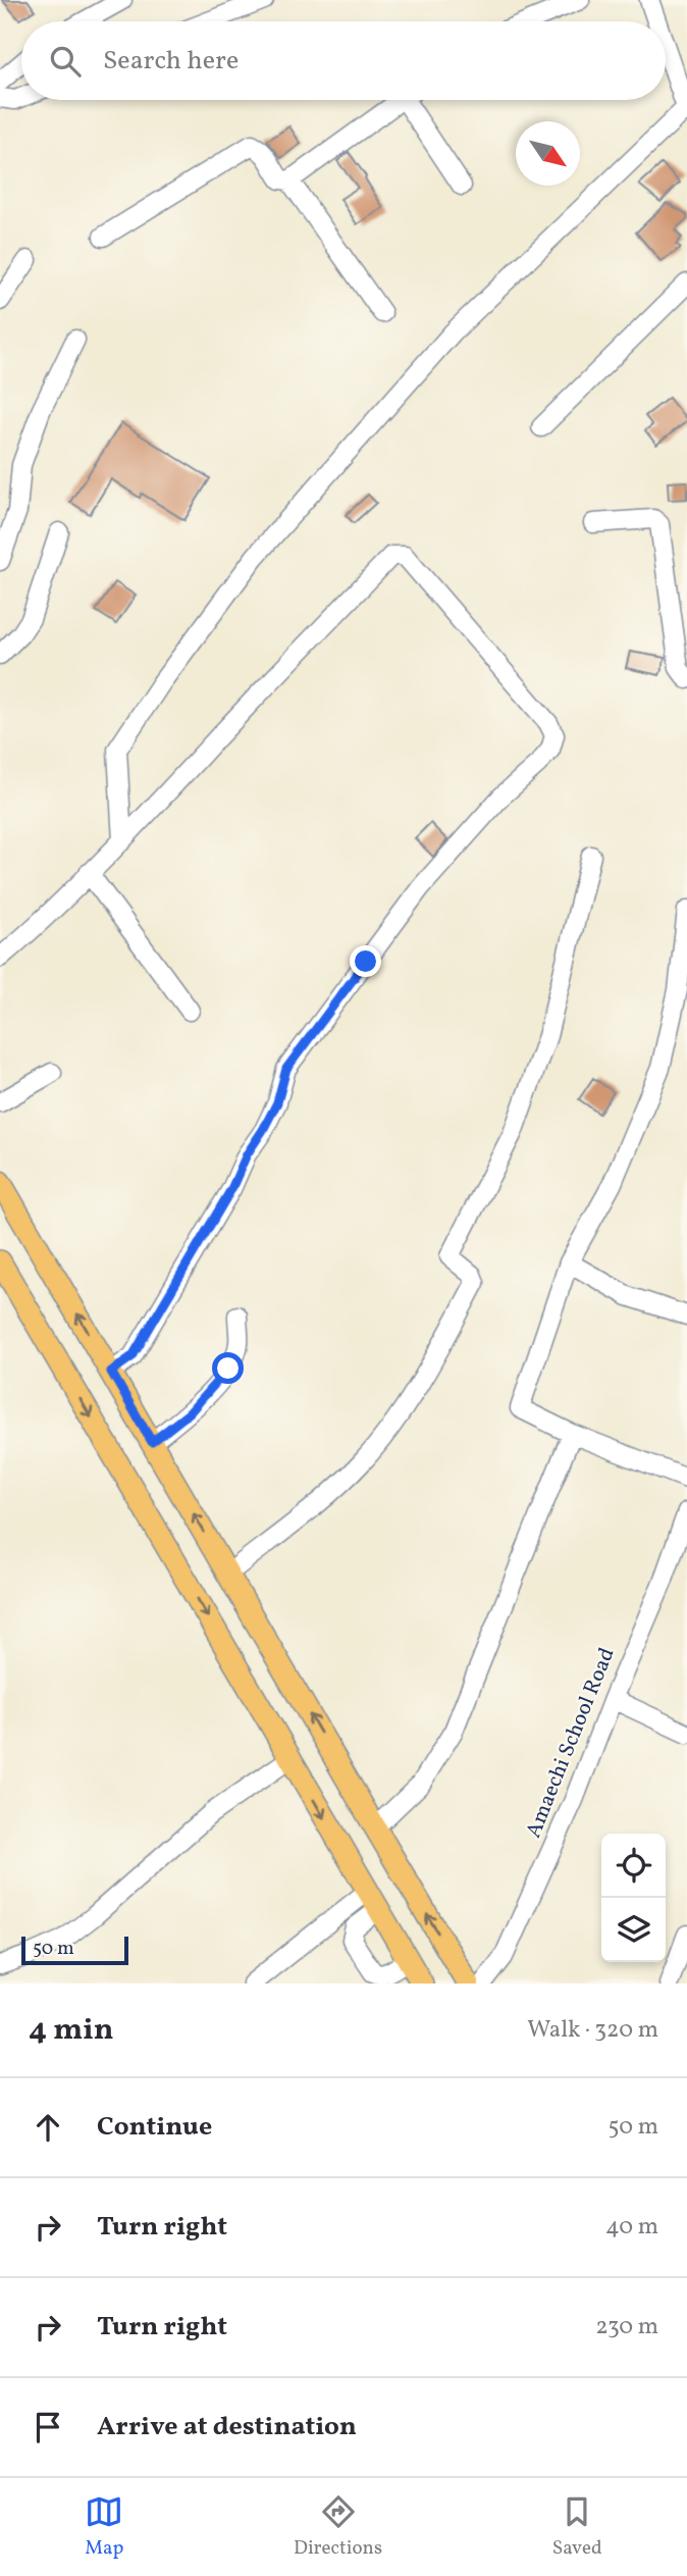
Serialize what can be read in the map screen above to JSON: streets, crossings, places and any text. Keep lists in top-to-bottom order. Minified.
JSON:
{"streets":{"street":["Amaechi School Road"]},"scale_bar":"50 m","north":"bottom right","page":{"search":"Search here","scale":"50 m","heading":["4 min","Walk · 320 m"],"list":[["Continue","50 m"],["Turn right","40 m"],["Turn right","230 m"],"Arrive at destination"],"nav":["Map","Directions","Saved"]}}
